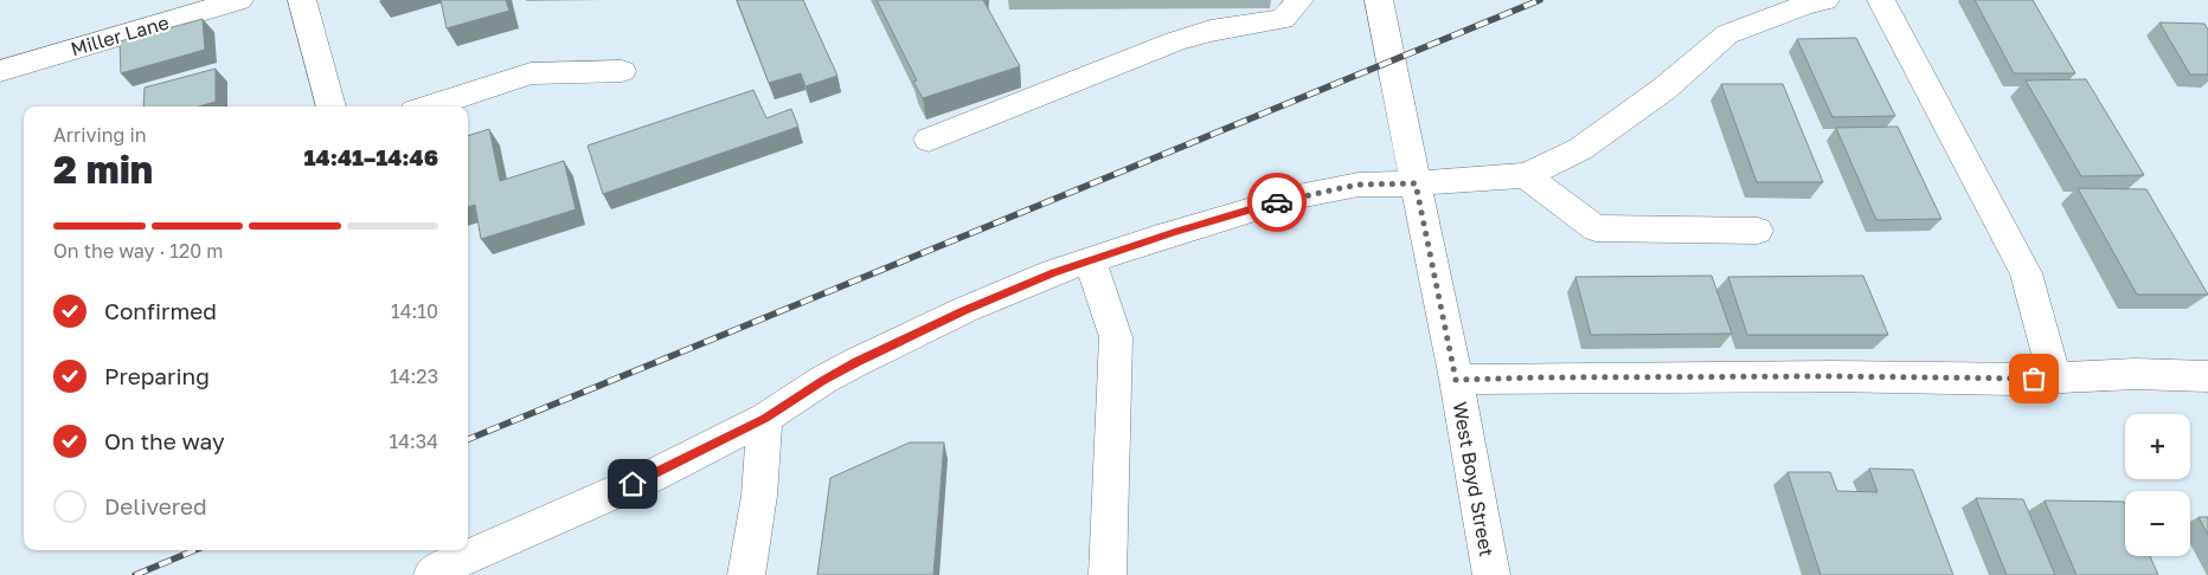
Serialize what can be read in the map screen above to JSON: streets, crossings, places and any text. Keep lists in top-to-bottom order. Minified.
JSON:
{"streets":{"street":["Miller Lane","West Boyd Street"]},"page":{"heading":["2 min","Arriving in","14:41–14:46"],"bar":"On the way · 120 m","list":[["Confirmed","14:10"],["Preparing","14:23"],["On the way","14:34"],"Delivered"],"map_buttons":["+","−"]}}
